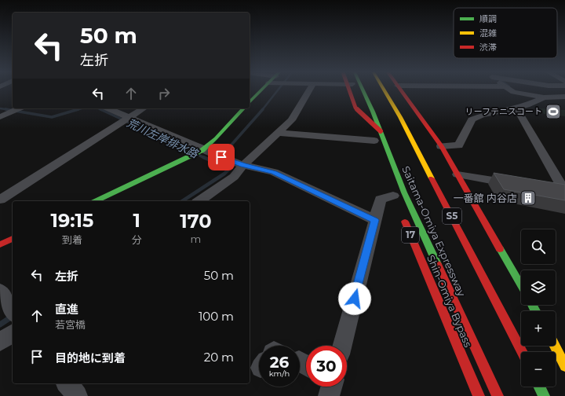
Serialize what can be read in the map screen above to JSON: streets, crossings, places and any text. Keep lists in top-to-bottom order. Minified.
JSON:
{"streets":{"main road":["S5","Saitama-Omiya Expressway","17","Shin-Omiya Bypass"]},"water":["荒川左岸排水路"],"places":{"sports":["リーフテニスコート"],"building":["一番舘 内谷店"]},"legend":["順調","混雑","渋滞"],"page":{"turn":["50 m","左折"],"eta":["19:15","到着","1","分","170","m"],"map_buttons":["+","−"],"list":[{"name":"左折","value":"50 m"},{"name":"直進","note":"若宮橋","value":"100 m"},{"name":"目的地に到着","value":"20 m"}],"speed":"26 km/h","limit":"30"}}
